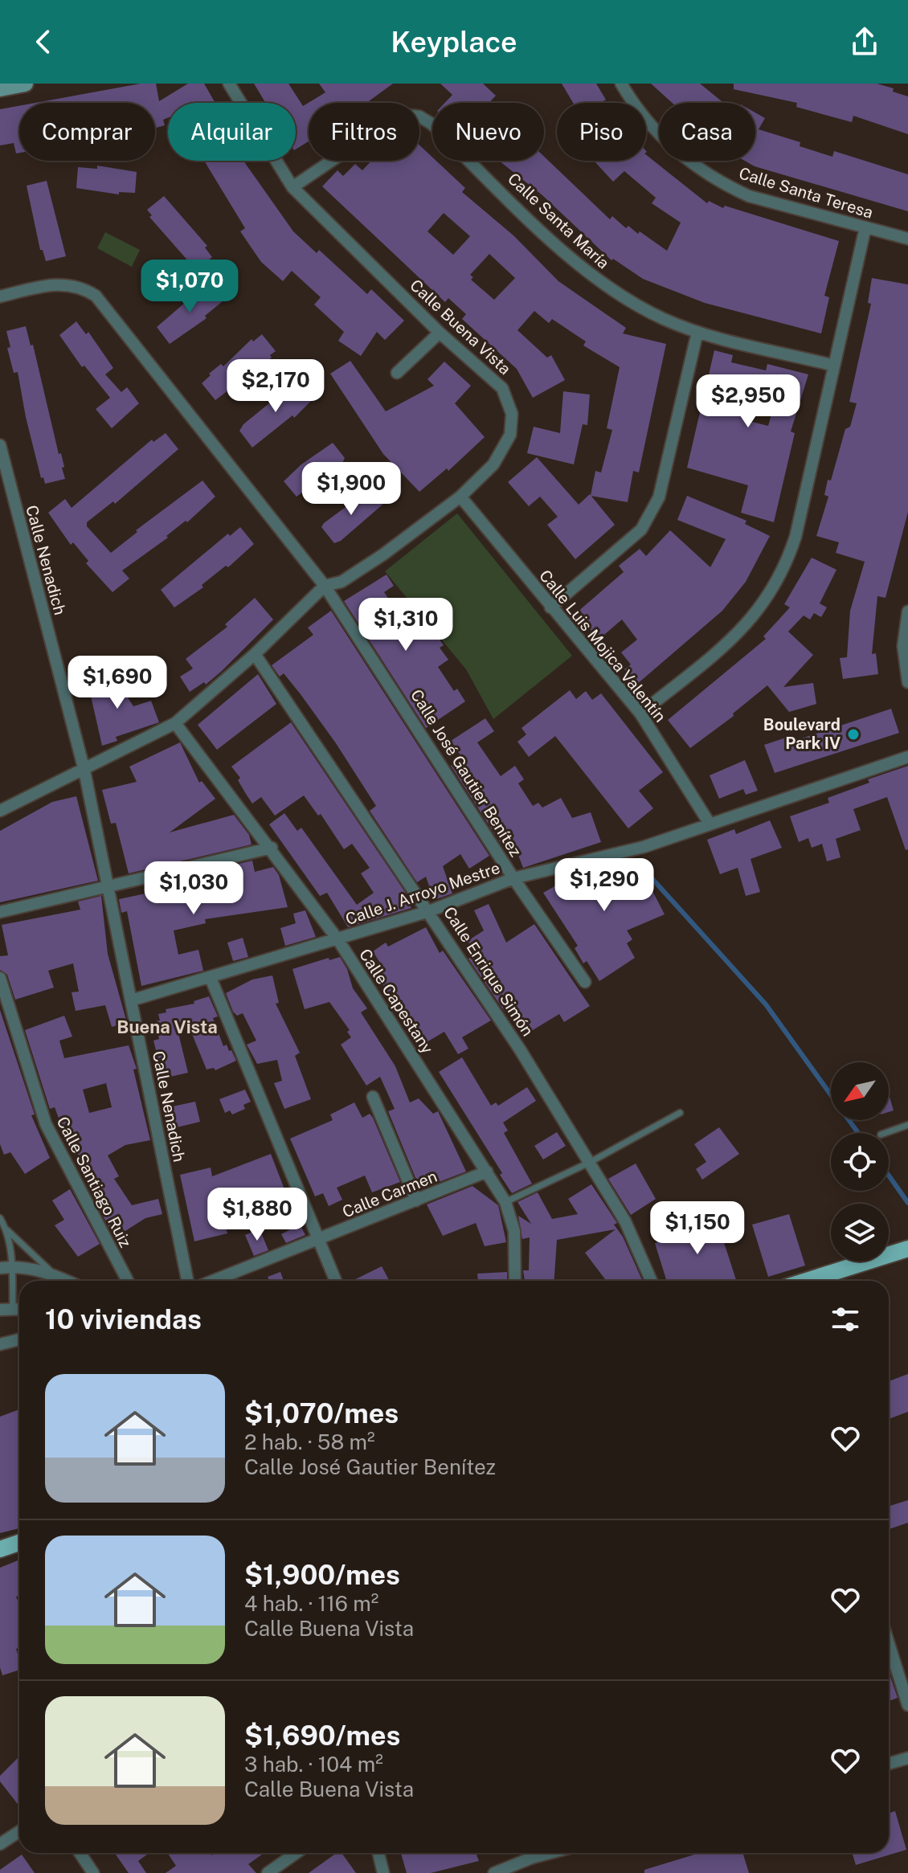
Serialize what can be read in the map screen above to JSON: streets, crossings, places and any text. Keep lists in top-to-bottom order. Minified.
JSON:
{"streets":{"street":["Calle Santa Teresa","Calle Santa María","Calle Buena Vista","Calle Nenadich","Calle Luis Mojica Valentín","Calle José Gautier Benítez","Calle J. Arroyo Mestre","Calle Enrique Simón","Calle Capestany","Calle Santiago Ruiz","Calle Carmen"]},"crossings":[["Calle Santa María","Calle Buena Vista"],["Calle Buena Vista","Calle Nenadich"],["Calle Buena Vista","Calle Luis Mojica Valentín"],["Calle Buena Vista","Calle José Gautier Benítez"],["Calle Buena Vista","Calle Enrique Simón"],["Calle Buena Vista","Calle Capestany"],["Calle Nenadich","Calle J. Arroyo Mestre"],["Calle Luis Mojica Valentín","Calle J. Arroyo Mestre"],["Calle José Gautier Benítez","Calle J. Arroyo Mestre"],["Calle J. Arroyo Mestre","Calle Enrique Simón"],["Calle J. Arroyo Mestre","Calle Capestany"],["Calle Capestany","Calle Carmen"]],"districts":["Buena Vista"],"places":["Boulevard Park IV"],"north":"bottom left","page":{"header":"Keyplace","chip":["Comprar","Alquilar","Filtros","Nuevo","Piso","Casa"],"price":["$1,070","$2,170","$2,950","$1,900","$1,310","$1,690","$1,290","$1,030","$1,880","$1,150"],"heading":"10 viviendas","list":[{"name":"$1,070/mes","note":"2 hab. · 58 m² · Calle José Gautier Benítez"},{"name":"$1,900/mes","note":"4 hab. · 116 m² · Calle Buena Vista"},{"name":"$1,690/mes","note":"3 hab. · 104 m² · Calle Buena Vista"}]}}
